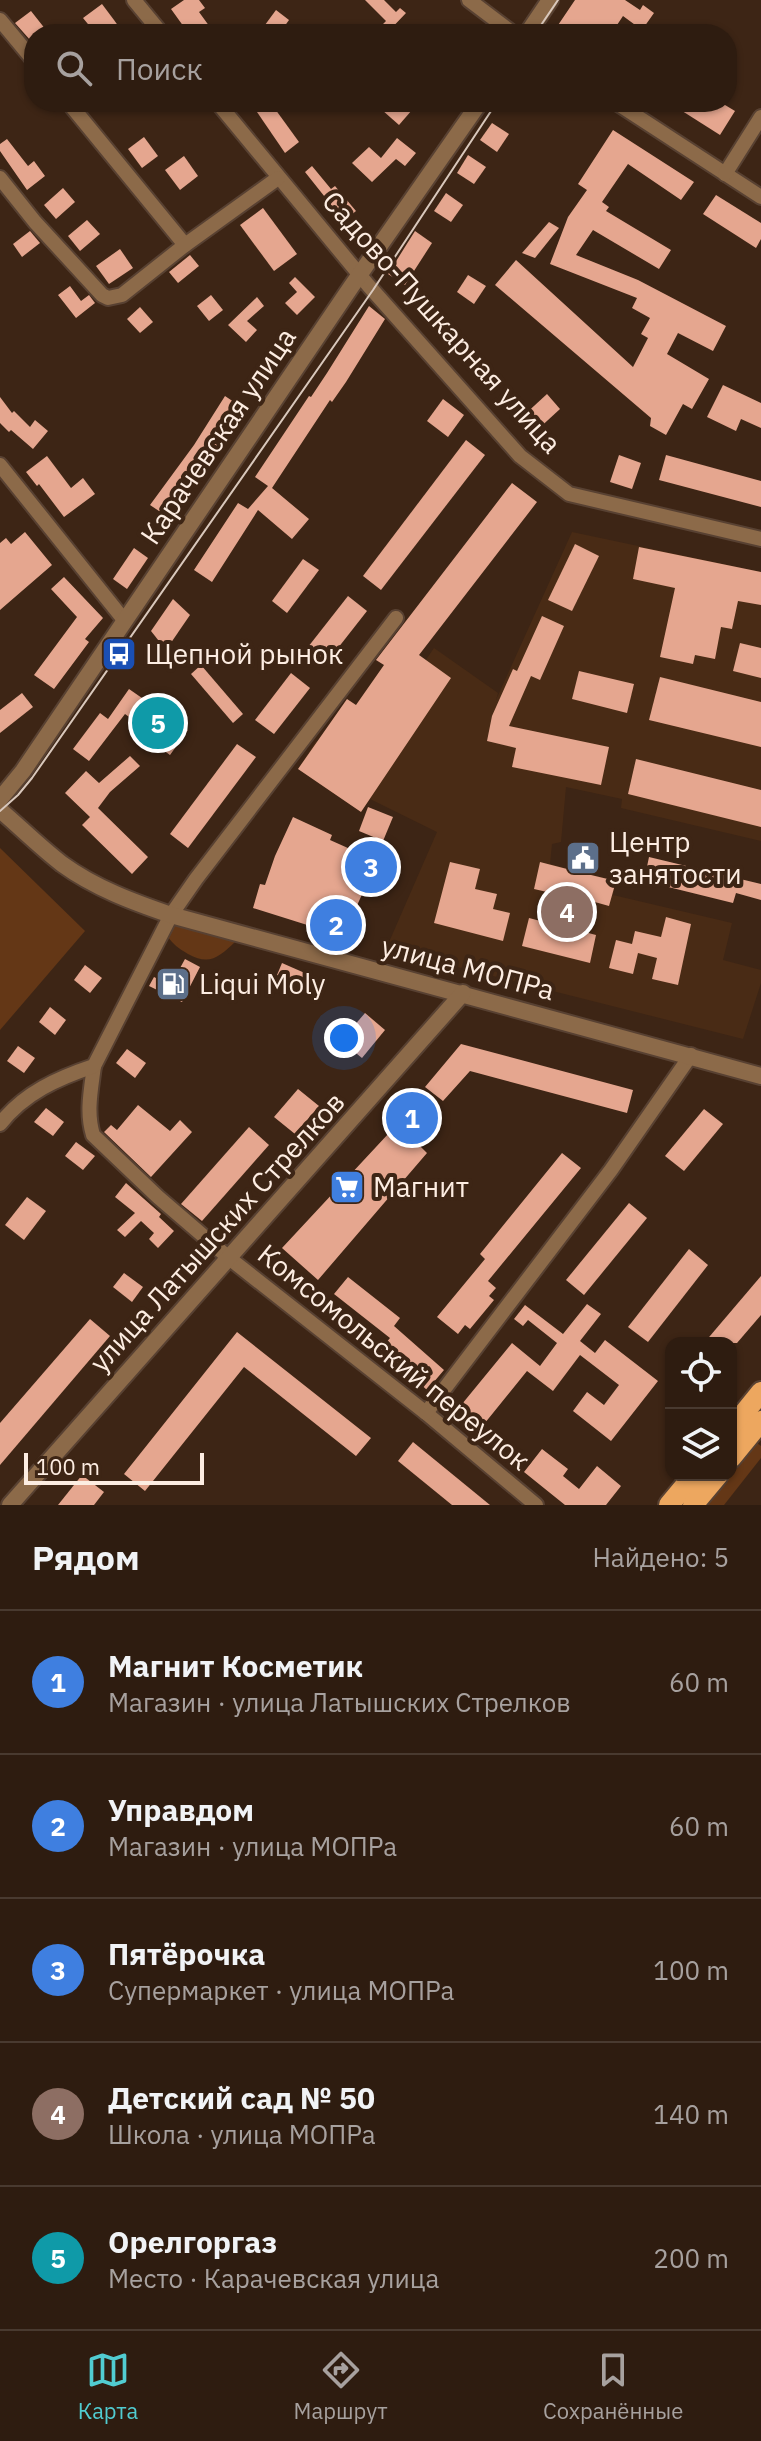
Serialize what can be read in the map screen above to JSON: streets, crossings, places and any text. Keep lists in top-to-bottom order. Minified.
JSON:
{"streets":{"street":["Садово-Пушкарная улица","Карачевская улица","улица МОПРа","улица Латышских Стрелков","Комсомольский переулок"]},"crossings":[["Садово-Пушкарная улица","Карачевская улица"],["улица МОПРа","улица Латышских Стрелков"],["улица Латышских Стрелков","Комсомольский переулок"]],"places":{"bus stop":["Щепной рынок"],"public building":["Центр занятости"],"fuel station":["Liqui Moly"],"supermarket":["Магнит"]},"scale_bar":"100 m","page":{"search":"Поиск","pins":["5","3","4","2","1"],"scale":"100 m","heading":["Рядом","Найдено: 5"],"list":[{"mark":"1","name":"Магнит Косметик","note":"Магазин · улица Латышских Стрелков","value":"60 m"},{"mark":"2","name":"Управдом","note":"Магазин · улица МОПРа","value":"60 m"},{"mark":"3","name":"Пятёрочка","note":"Супермаркет · улица МОПРа","value":"100 m"},{"mark":"4","name":"Детский сад № 50","note":"Школа · улица МОПРа","value":"140 m"},{"mark":"5","name":"Орелгоргаз","note":"Место · Карачевская улица","value":"200 m"}],"nav":["Карта","Маршрут","Сохранённые"]}}
